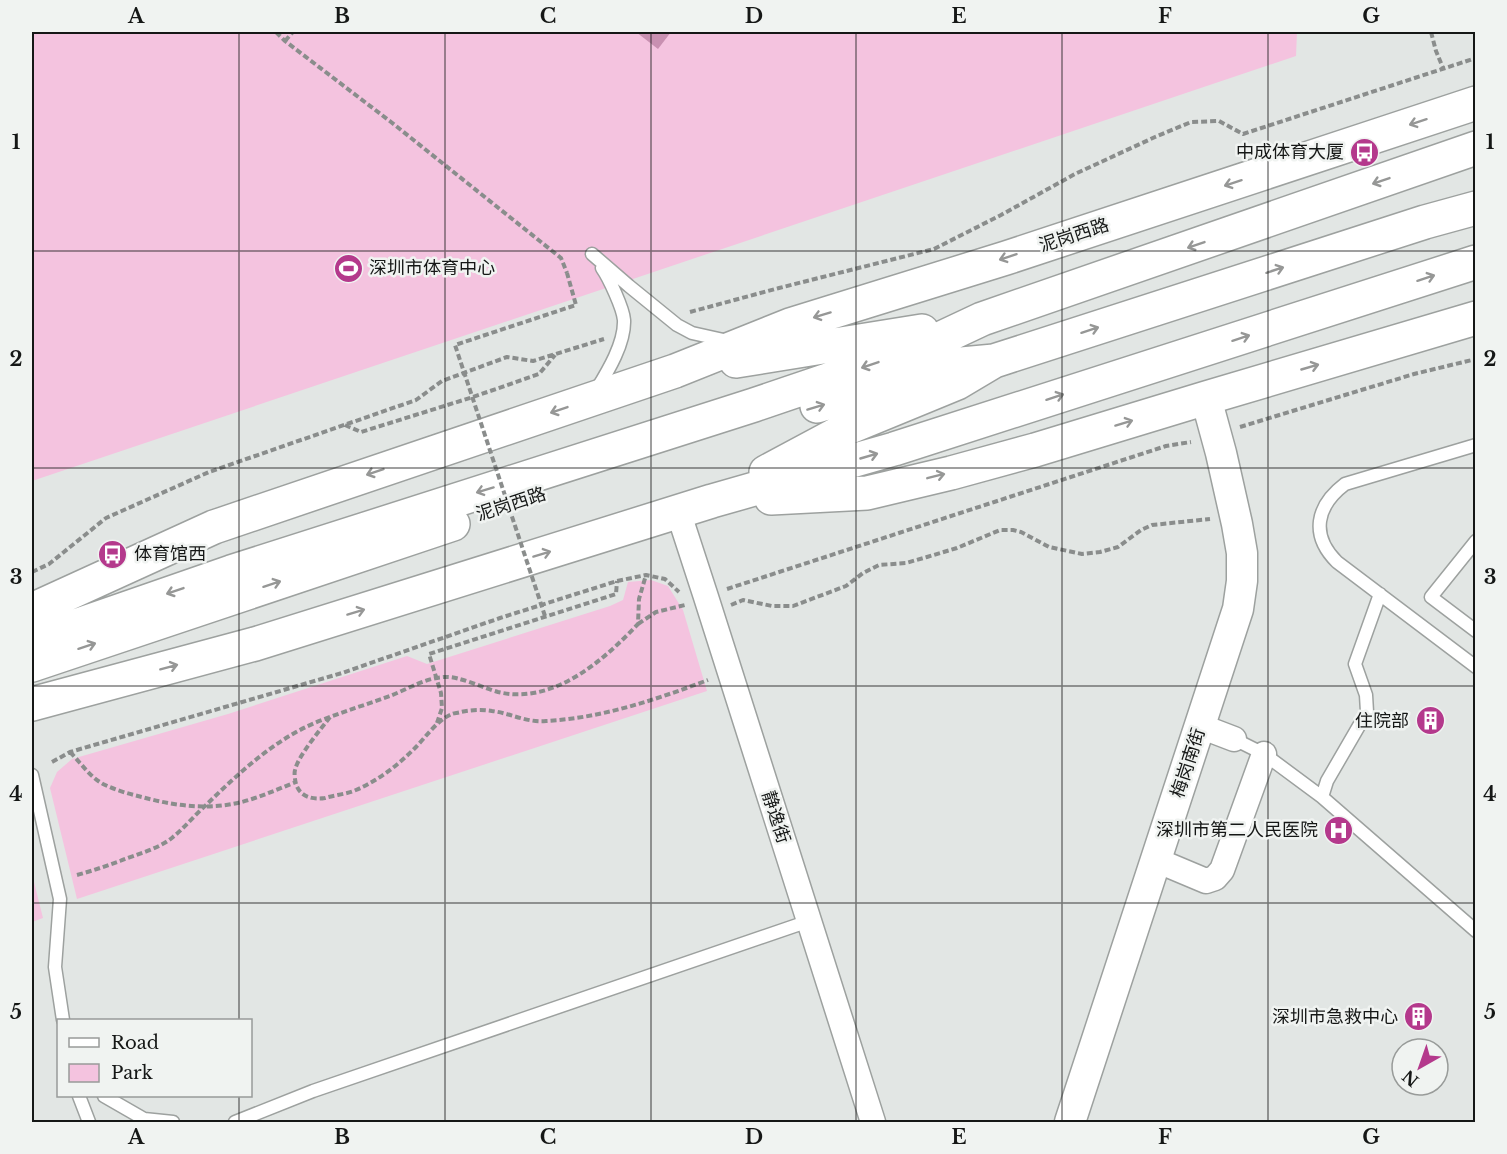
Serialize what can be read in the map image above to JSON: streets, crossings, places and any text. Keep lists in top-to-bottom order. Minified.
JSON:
{"streets":{"main road":["泥岗西路"],"street":["梅岗南街","静逸街"]},"crossings":[["泥岗西路","静逸街"]],"places":{"bus stop":["中成体育大厦","体育馆西"],"sports":["深圳市体育中心"],"building":["住院部","深圳市急救中心"],"hospital":["深圳市第二人民医院"]},"legend":["Road","Park"],"north":"bottom left","grid":{"columns":["A","B","C","D","E","F","G"],"rows":["1","2","3","4","5"]}}
